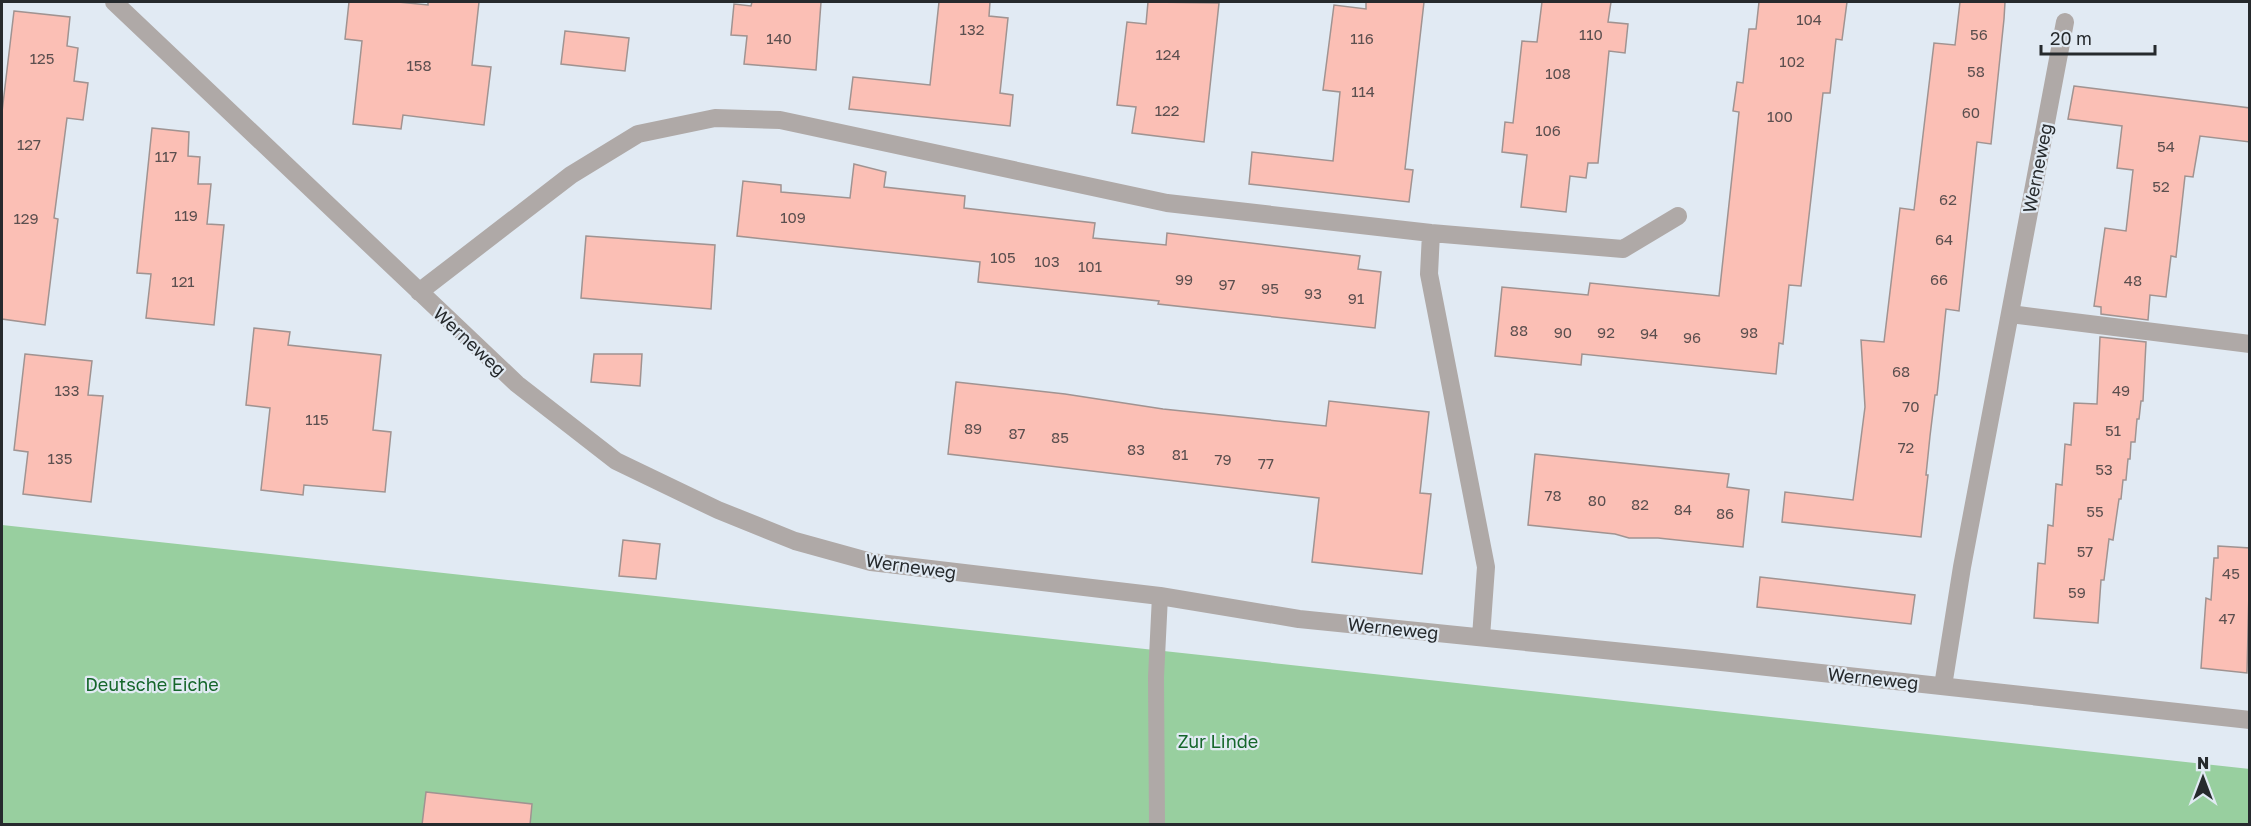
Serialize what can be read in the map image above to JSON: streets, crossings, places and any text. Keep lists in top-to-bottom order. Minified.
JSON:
{"streets":{"street":["Werneweg"]},"parks":["Deutsche Eiche","Zur Linde"],"house_numbers":["104","132","110","56","140","116","124","125","102","158","58","108","114","122","60","100","106","127","54","117","52","62","119","109","129","64","105","103","101","99","66","48","121","97","95","93","91","88","90","92","98","94","96","68","133","49","70","115","89","51","87","85","72","83","81","135","79","77","53","78","80","82","84","55","86","57","45","59","47"],"scale_bar":"20 m","north":"top"}
